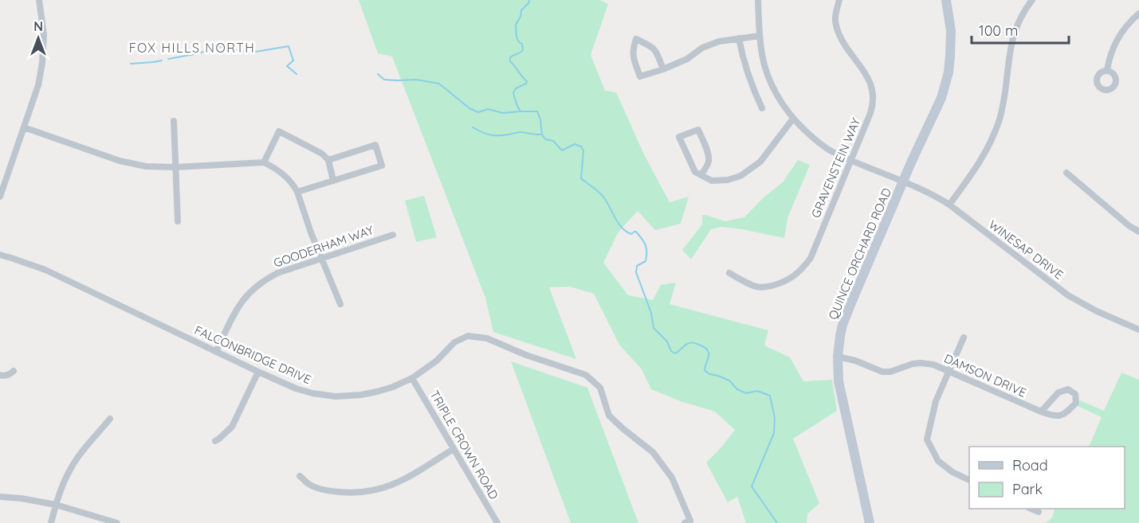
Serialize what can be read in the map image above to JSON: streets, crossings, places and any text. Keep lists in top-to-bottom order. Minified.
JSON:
{"streets":{"street":["GRAVENSTEIN WAY","GOODERHAM WAY","WINESAP DRIVE","QUINCE ORCHARD ROAD","FALCONBRIDGE DRIVE","DAMSON DRIVE","TRIPLE CROWN ROAD"]},"crossings":[["GRAVENSTEIN WAY","WINESAP DRIVE"],["GOODERHAM WAY","FALCONBRIDGE DRIVE"],["WINESAP DRIVE","QUINCE ORCHARD ROAD"],["QUINCE ORCHARD ROAD","DAMSON DRIVE"],["FALCONBRIDGE DRIVE","TRIPLE CROWN ROAD"]],"districts":["FOX HILLS NORTH"],"legend":["Road","Park"],"scale_bar":"100 m","north":"top"}
